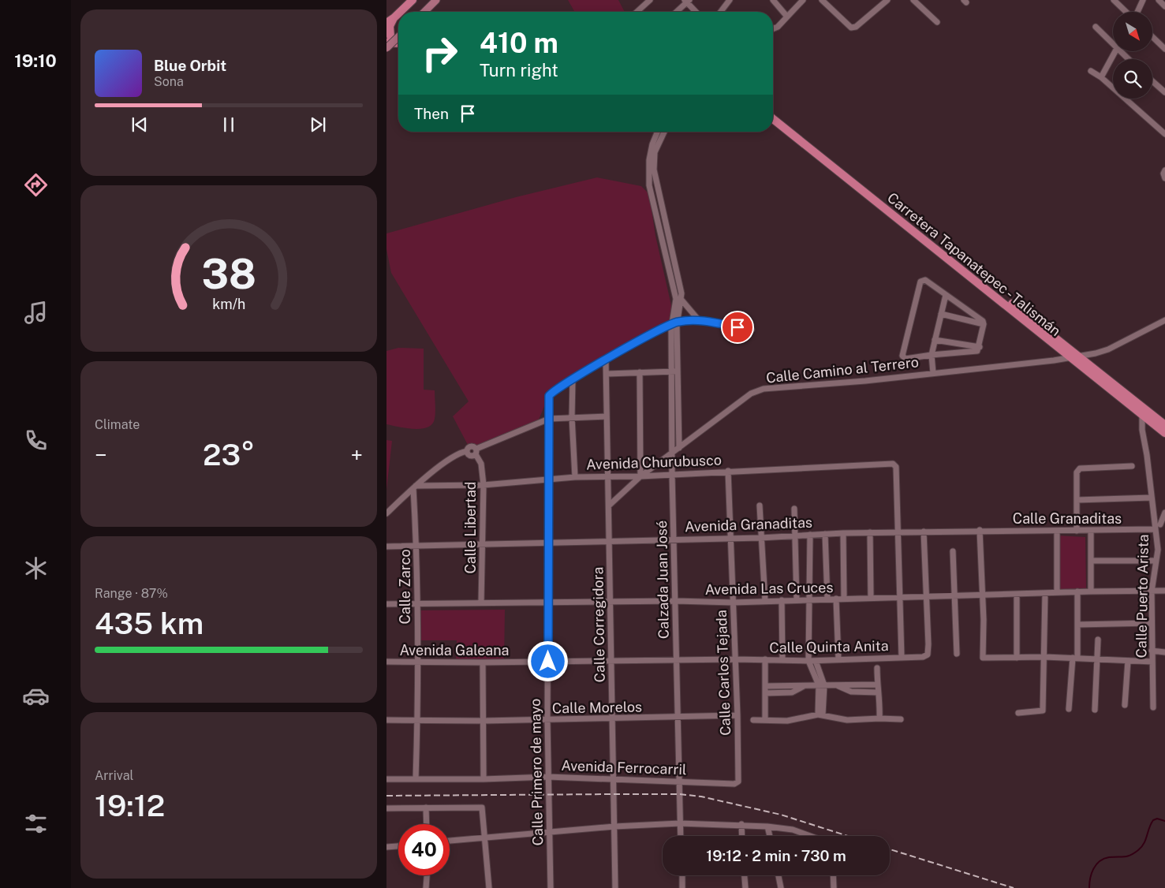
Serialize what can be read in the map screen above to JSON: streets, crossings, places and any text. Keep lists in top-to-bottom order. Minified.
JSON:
{"streets":{"highway":["Carretera Tapanatepec - Talismán"],"street":["Calle Camino al Terrero","Avenida Churubusco","Calle Granaditas","Avenida Granaditas","Calle Libertad","Calzada Juan José","Calle Zarco","Avenida Las Cruces","Calle Puerto Arista","Calle Corregidora","Calle Quinta Anita","Avenida Galeana","Calle Carlos Tejada","Calle Morelos","Avenida Ferrocarril","Calle Primero de mayo"]},"crossings":[["Carretera Tapanatepec - Talismán","Calle Camino al Terrero"],["Carretera Tapanatepec - Talismán","Calle Puerto Arista"],["Calle Camino al Terrero","Avenida Churubusco"],["Calle Camino al Terrero","Calzada Juan José"],["Calle Camino al Terrero","Calle Corregidora"],["Avenida Churubusco","Avenida Granaditas"],["Avenida Churubusco","Calle Libertad"],["Avenida Churubusco","Calzada Juan José"],["Avenida Churubusco","Calle Zarco"],["Avenida Churubusco","Calle Corregidora"],["Avenida Churubusco","Calle Carlos Tejada"],["Avenida Churubusco","Calle Primero de mayo"],["Calle Granaditas","Avenida Granaditas"],["Calle Granaditas","Calle Puerto Arista"],["Avenida Granaditas","Calle Libertad"],["Avenida Granaditas","Calzada Juan José"],["Avenida Granaditas","Calle Zarco"],["Avenida Granaditas","Calle Corregidora"],["Avenida Granaditas","Calle Carlos Tejada"],["Avenida Granaditas","Calle Primero de mayo"],["Calle Libertad","Avenida Las Cruces"],["Calzada Juan José","Avenida Las Cruces"],["Calzada Juan José","Avenida Galeana"],["Calzada Juan José","Calle Morelos"],["Calzada Juan José","Avenida Ferrocarril"],["Calle Zarco","Avenida Las Cruces"],["Calle Zarco","Avenida Galeana"],["Calle Zarco","Calle Morelos"],["Calle Zarco","Avenida Ferrocarril"],["Avenida Las Cruces","Calle Puerto Arista"],["Avenida Las Cruces","Calle Corregidora"],["Avenida Las Cruces","Calle Quinta Anita"],["Avenida Las Cruces","Calle Carlos Tejada"],["Avenida Las Cruces","Calle Primero de mayo"],["Calle Corregidora","Avenida Galeana"],["Calle Corregidora","Calle Morelos"],["Calle Corregidora","Avenida Ferrocarril"],["Calle Quinta Anita","Avenida Galeana"],["Calle Quinta Anita","Calle Carlos Tejada"],["Avenida Galeana","Calle Carlos Tejada"],["Avenida Galeana","Calle Primero de mayo"],["Calle Carlos Tejada","Calle Morelos"],["Calle Carlos Tejada","Avenida Ferrocarril"],["Calle Morelos","Calle Primero de mayo"],["Avenida Ferrocarril","Calle Primero de mayo"]],"north":"bottom right","page":{"tabs":"19:10","turn":["410 m","Turn right"],"song":["Blue Orbit","Sona"],"then":"Then","tile":["Climate",["Range · 87%","435 km"],["Arrival","19:12"]],"heat":["−","23°","+"],"limit":"40","trip":"19:12 · 2 min · 730 m","gauge":["38","km/h"]}}
